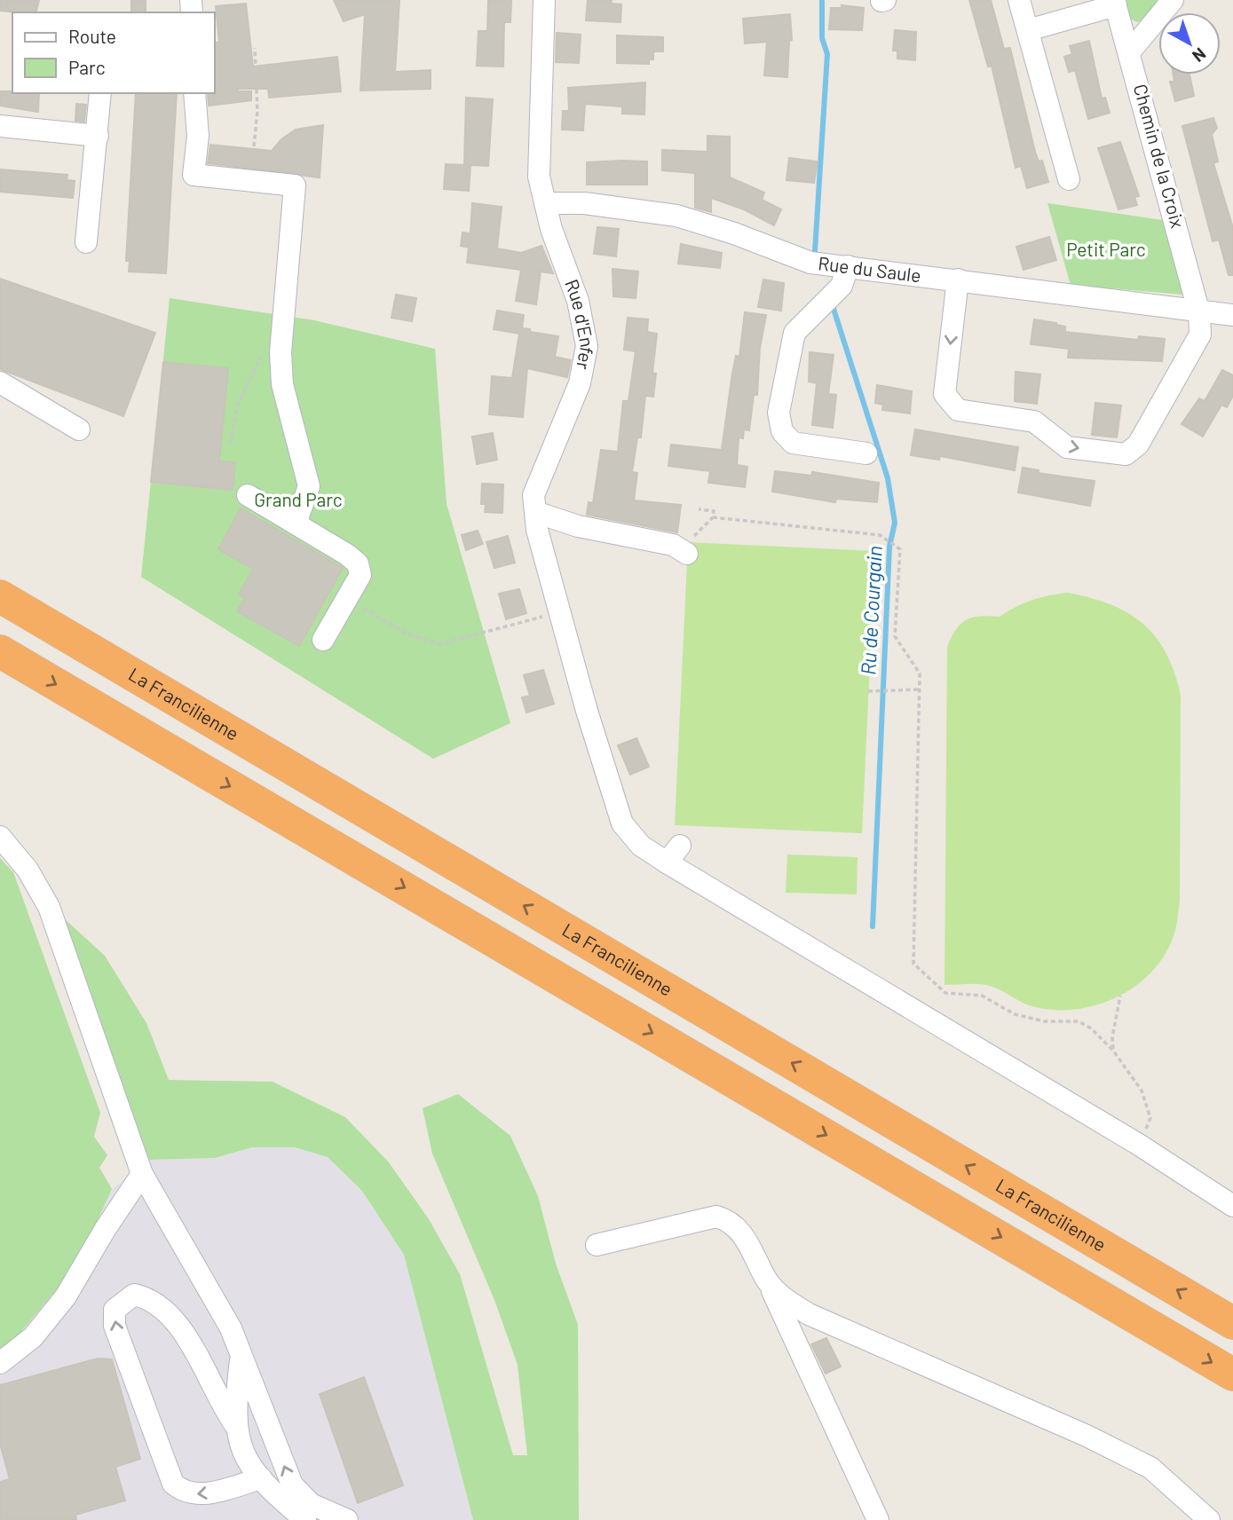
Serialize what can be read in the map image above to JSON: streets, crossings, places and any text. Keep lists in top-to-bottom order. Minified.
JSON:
{"streets":{"highway":["La Francilienne"],"street":["Chemin de la Croix","Rue du Saule","Rue d'Enfer"]},"crossings":[["Chemin de la Croix","Rue du Saule"],["Rue du Saule","Rue d'Enfer"]],"water":["Ru de Courgain"],"parks":["Petit Parc","Grand Parc"],"legend":["Route","Parc"],"north":"bottom right"}
